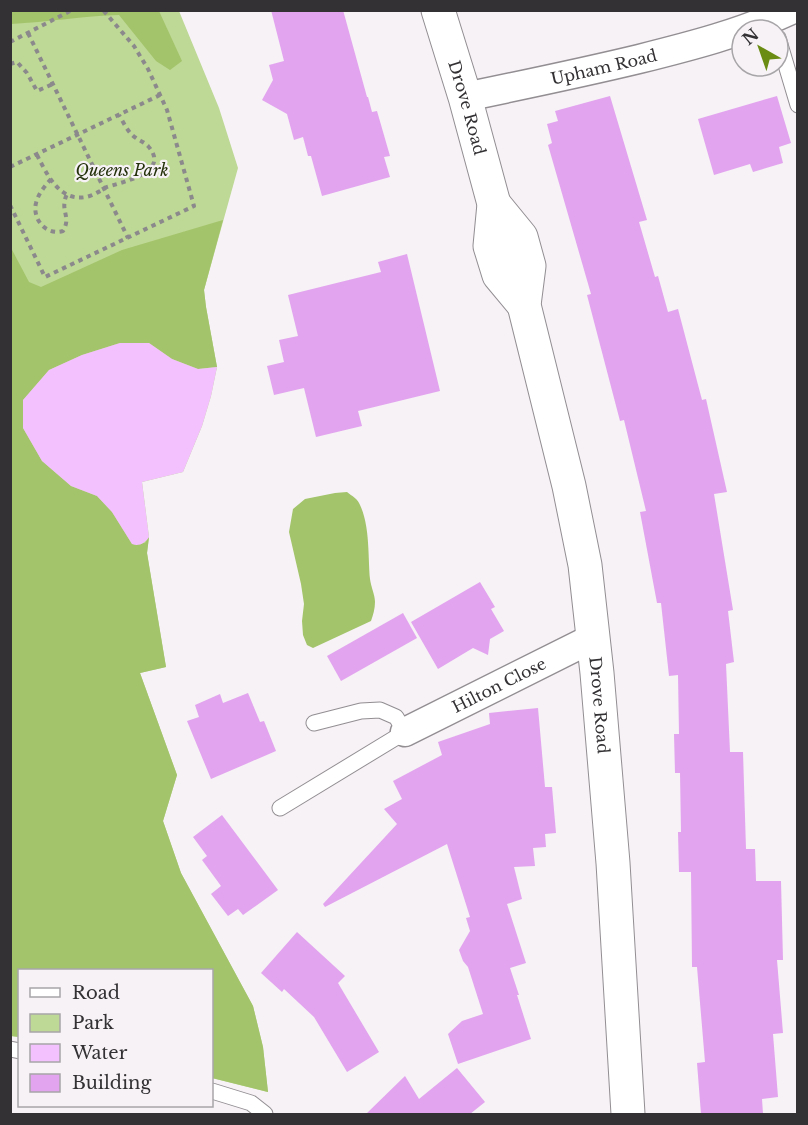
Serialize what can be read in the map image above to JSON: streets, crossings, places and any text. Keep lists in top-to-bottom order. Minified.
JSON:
{"streets":{"main road":["Drove Road"],"street":["Upham Road","Hilton Close"]},"crossings":[["Upham Road","Drove Road"],["Drove Road","Hilton Close"]],"parks":["Queens Park"],"legend":["Road","Park","Water","Building"],"north":"top left"}
